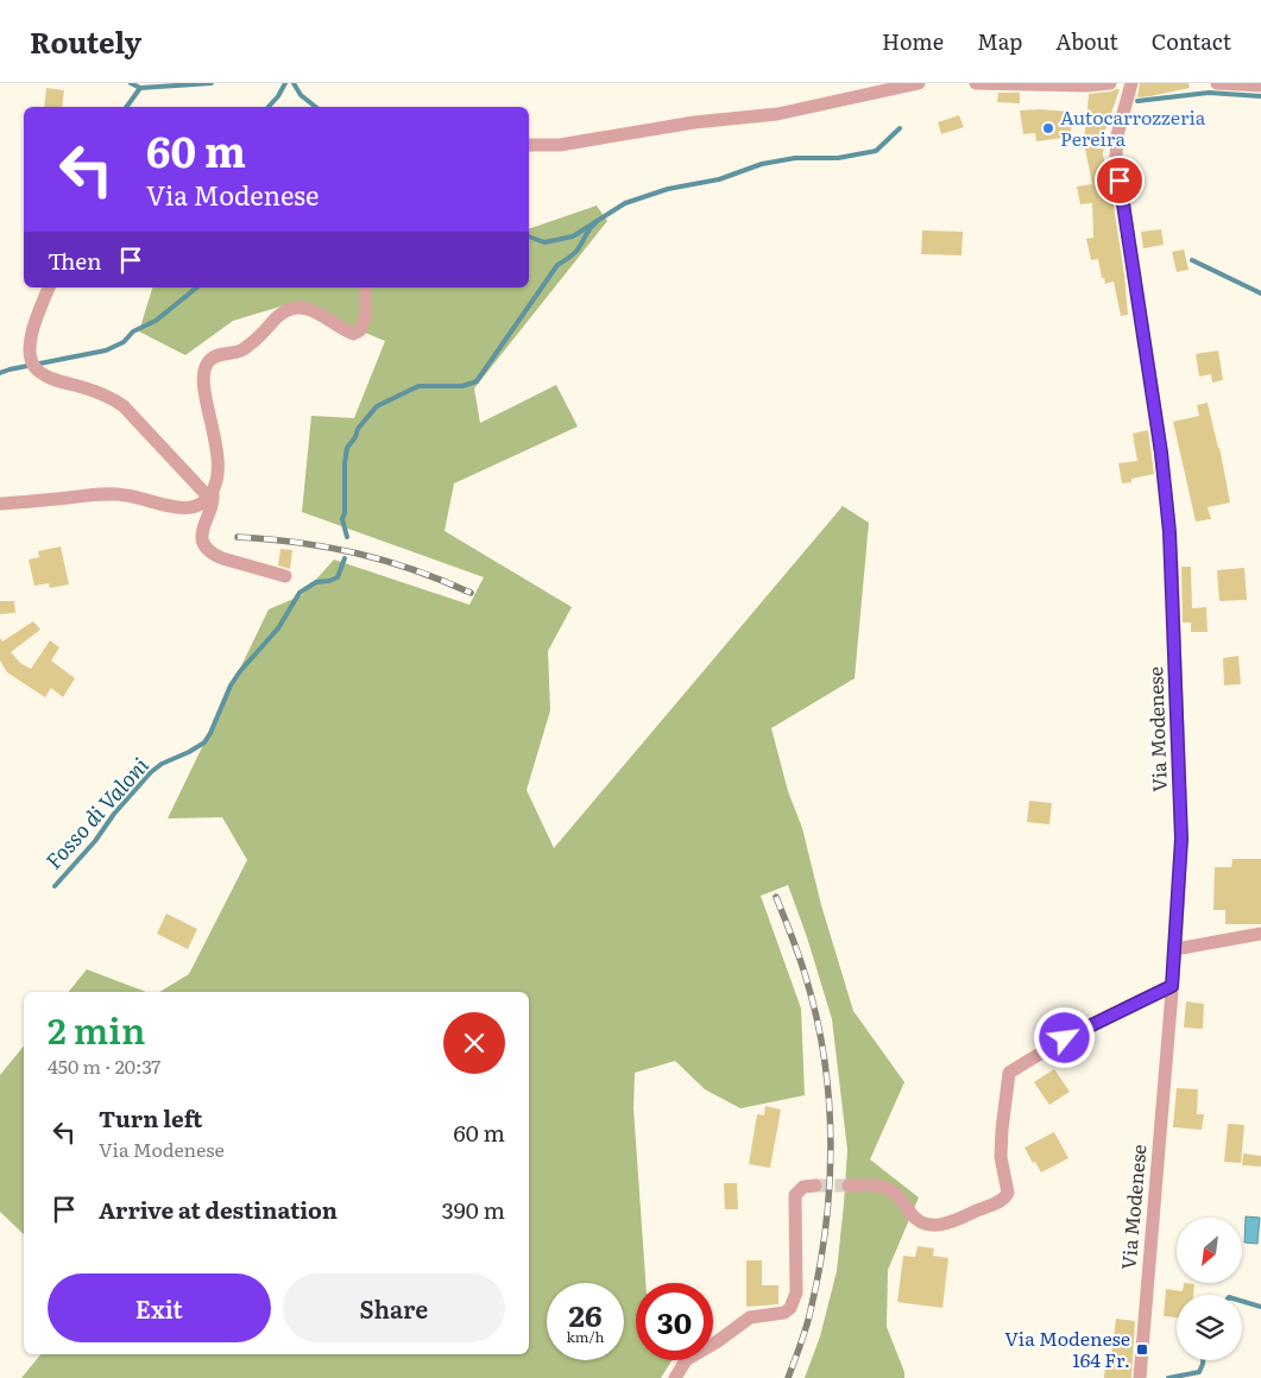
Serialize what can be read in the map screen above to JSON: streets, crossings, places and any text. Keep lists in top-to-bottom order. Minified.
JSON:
{"streets":{"street":["Via Modenese"]},"water":["Fosso di Valoni"],"places":{"other":["Autocarrozzeria Pereira"],"transit":["Via Modenese 164 Fr."]},"north":"bottom left","page":{"header":"Routely","nav":["Home","Map","About","Contact"],"turn":["60 m","Via Modenese"],"then":"Then","heading":["2 min","450 m · 20:37"],"list":[{"name":"Turn left","note":"Via Modenese","value":"60 m"},{"name":"Arrive at destination","value":"390 m"}],"buttons":["Exit","Share"],"speed":"26 km/h","limit":"30"}}
